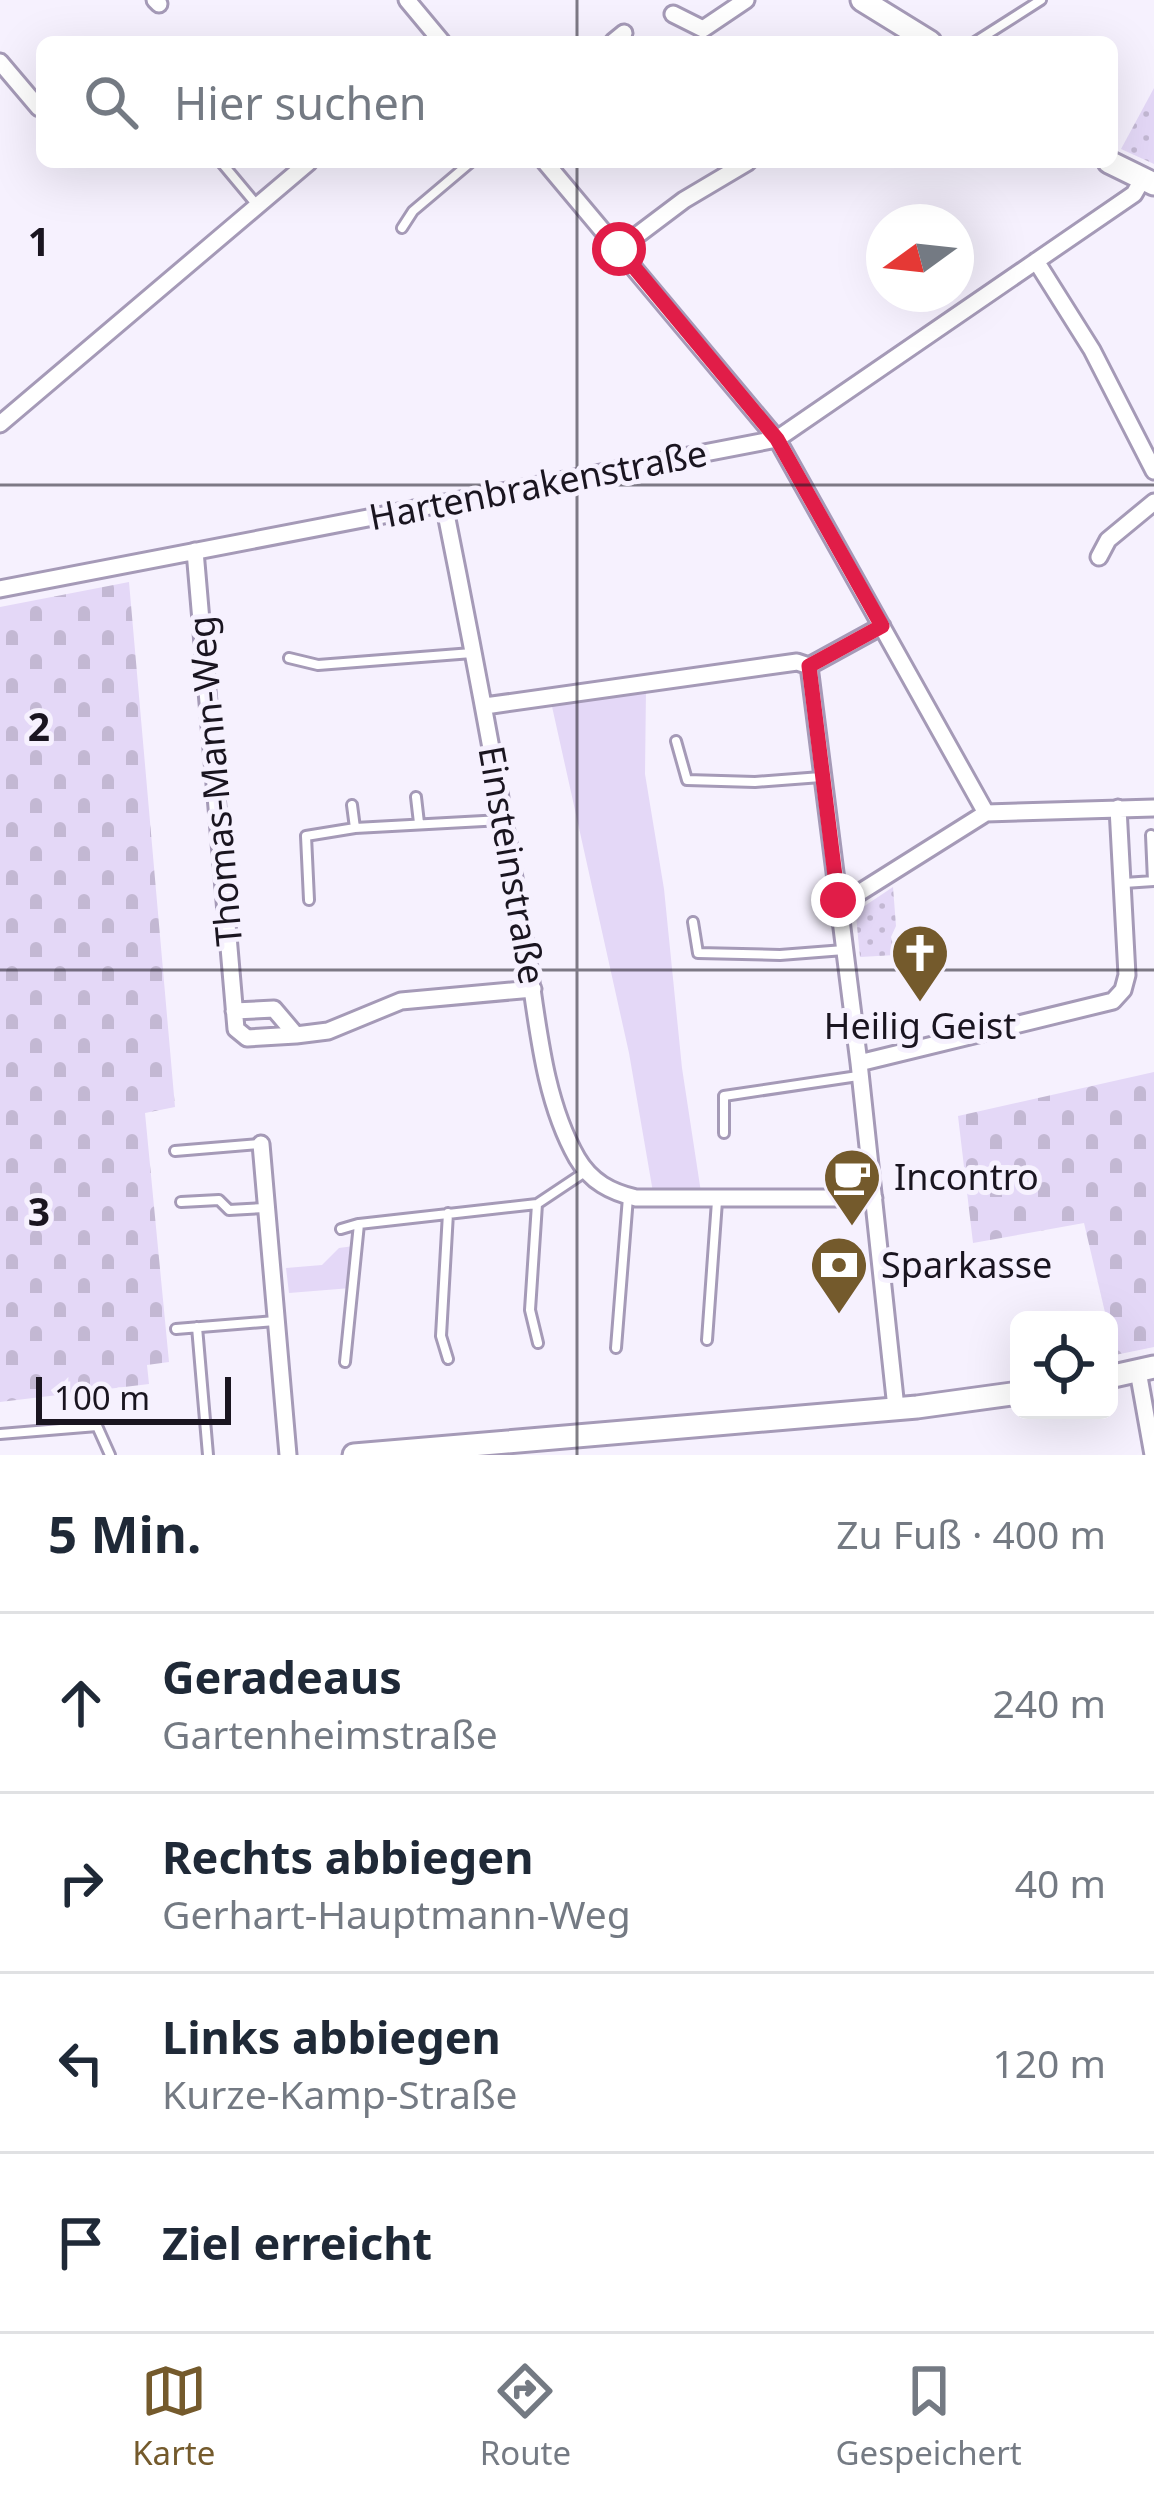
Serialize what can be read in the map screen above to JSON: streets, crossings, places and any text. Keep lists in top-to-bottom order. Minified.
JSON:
{"streets":{"street":["Hartenbrakenstraße","Thomas-Mann-Weg","Einsteinstraße"]},"crossings":[["Hartenbrakenstraße","Thomas-Mann-Weg"],["Hartenbrakenstraße","Einsteinstraße"]],"places":{"church":["Heilig Geist"],"cafe":["Incontro"],"bank":["Sparkasse"]},"scale_bar":"100 m","north":"left","page":{"search":"Hier suchen","scale":"100 m","heading":["5 Min.","Zu Fuß · 400 m"],"list":[["Geradeaus","Gartenheimstraße","240 m"],["Rechts abbiegen","Gerhart-Hauptmann-Weg","40 m"],["Links abbiegen","Kurze-Kamp-Straße","120 m"],"Ziel erreicht"],"nav":["Karte","Route","Gespeichert"]},"grid":{"rows":["1","2","3"]}}
